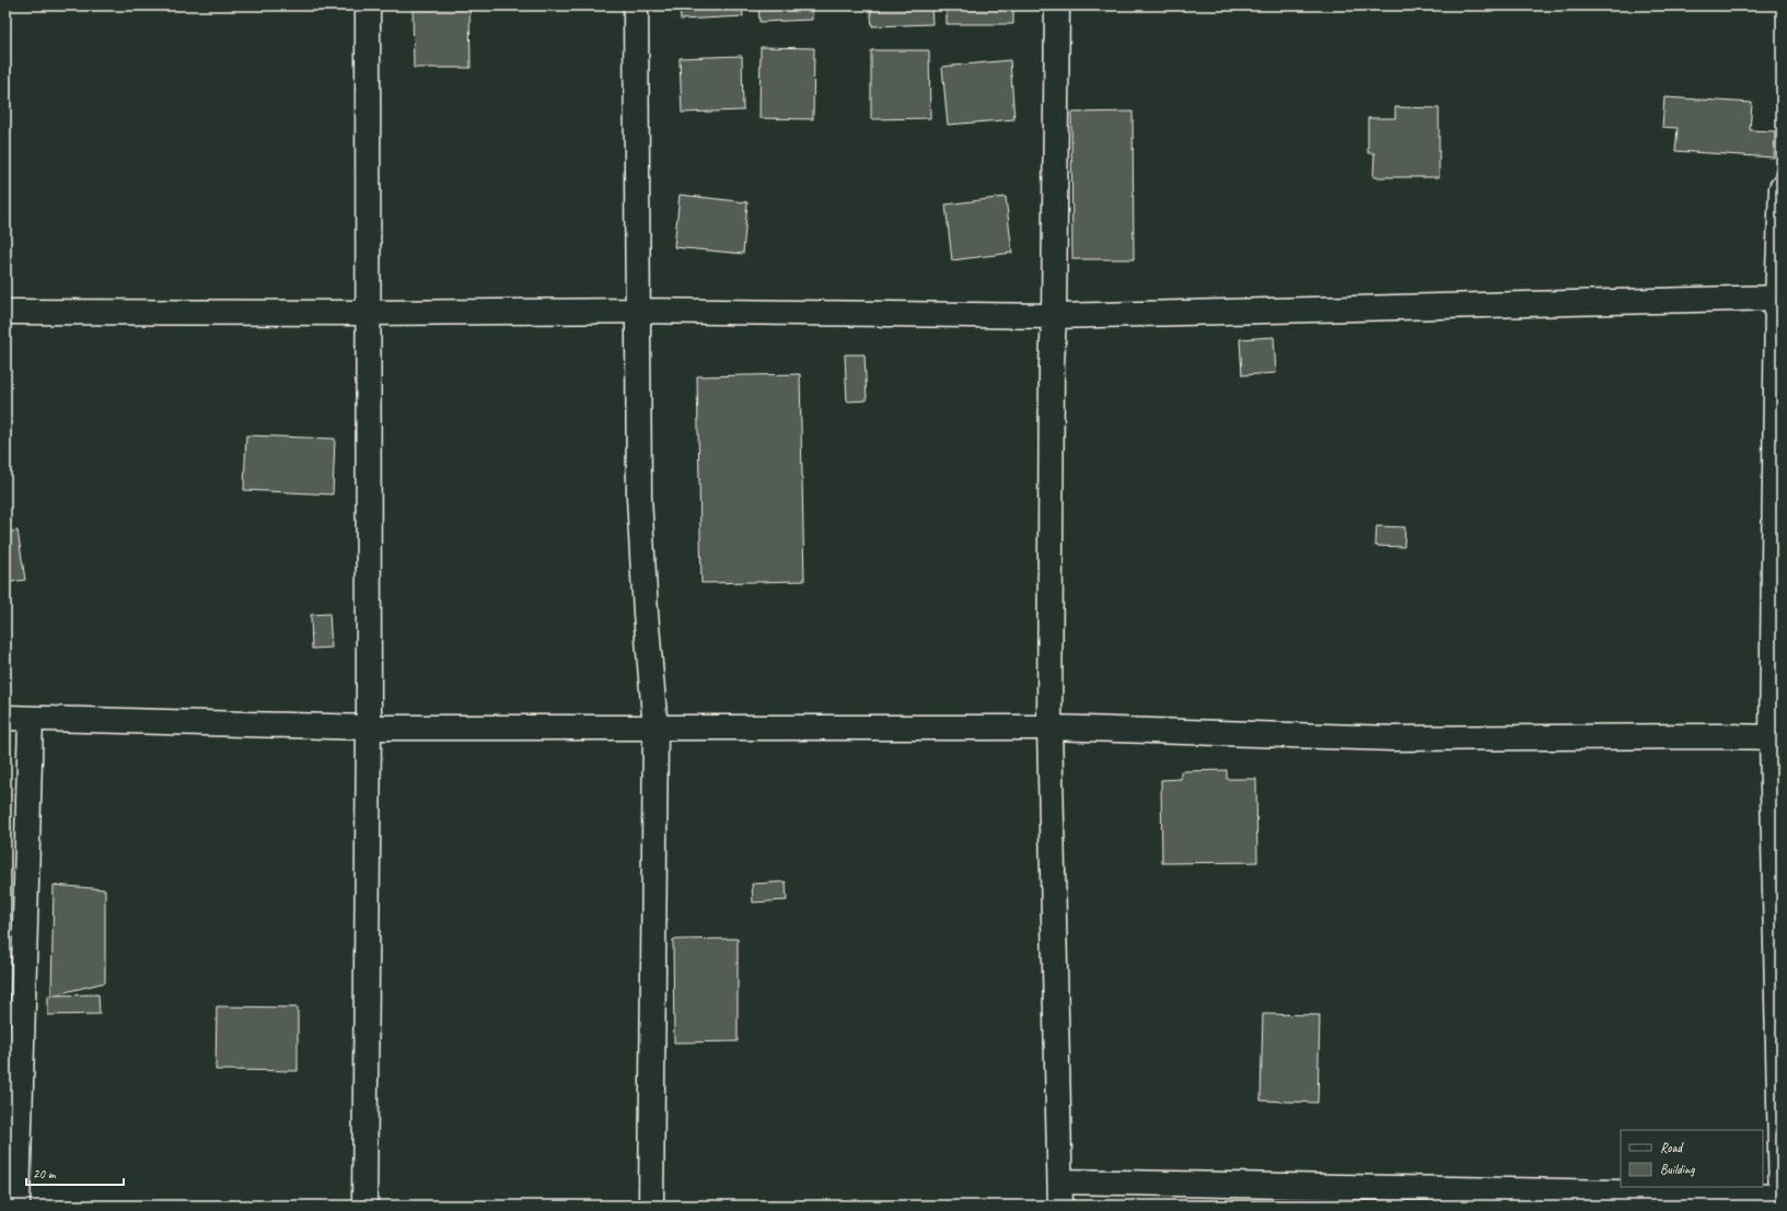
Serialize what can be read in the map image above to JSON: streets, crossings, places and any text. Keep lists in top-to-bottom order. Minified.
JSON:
{"legend":["Road","Building"],"scale_bar":"20 m"}
